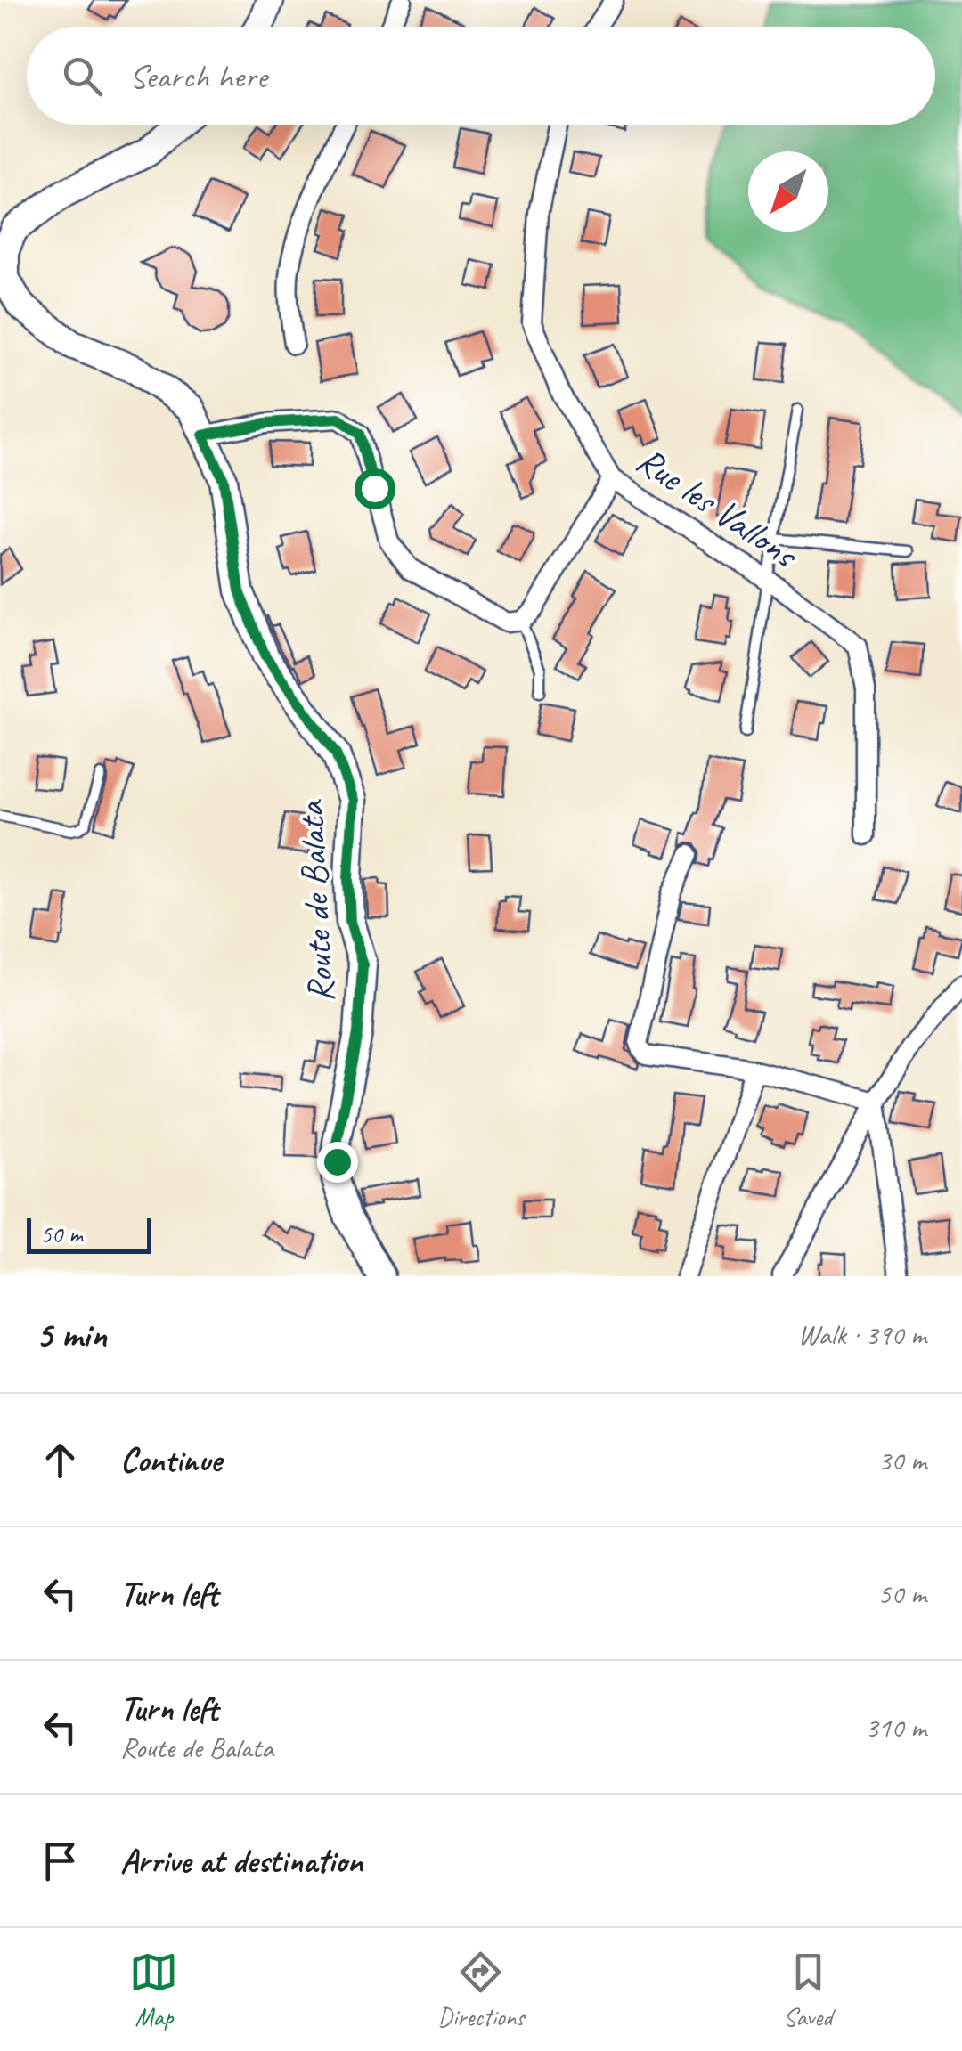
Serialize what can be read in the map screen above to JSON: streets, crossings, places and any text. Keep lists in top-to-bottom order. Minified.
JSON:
{"streets":{"main road":["Route de Balata"],"street":["Rue les Vallons"]},"scale_bar":"50 m","north":"bottom left","page":{"search":"Search here","scale":"50 m","heading":["5 min","Walk · 390 m"],"list":[["Continue","30 m"],["Turn left","50 m"],["Turn left","Route de Balata","310 m"],"Arrive at destination"],"nav":["Map","Directions","Saved"]}}
